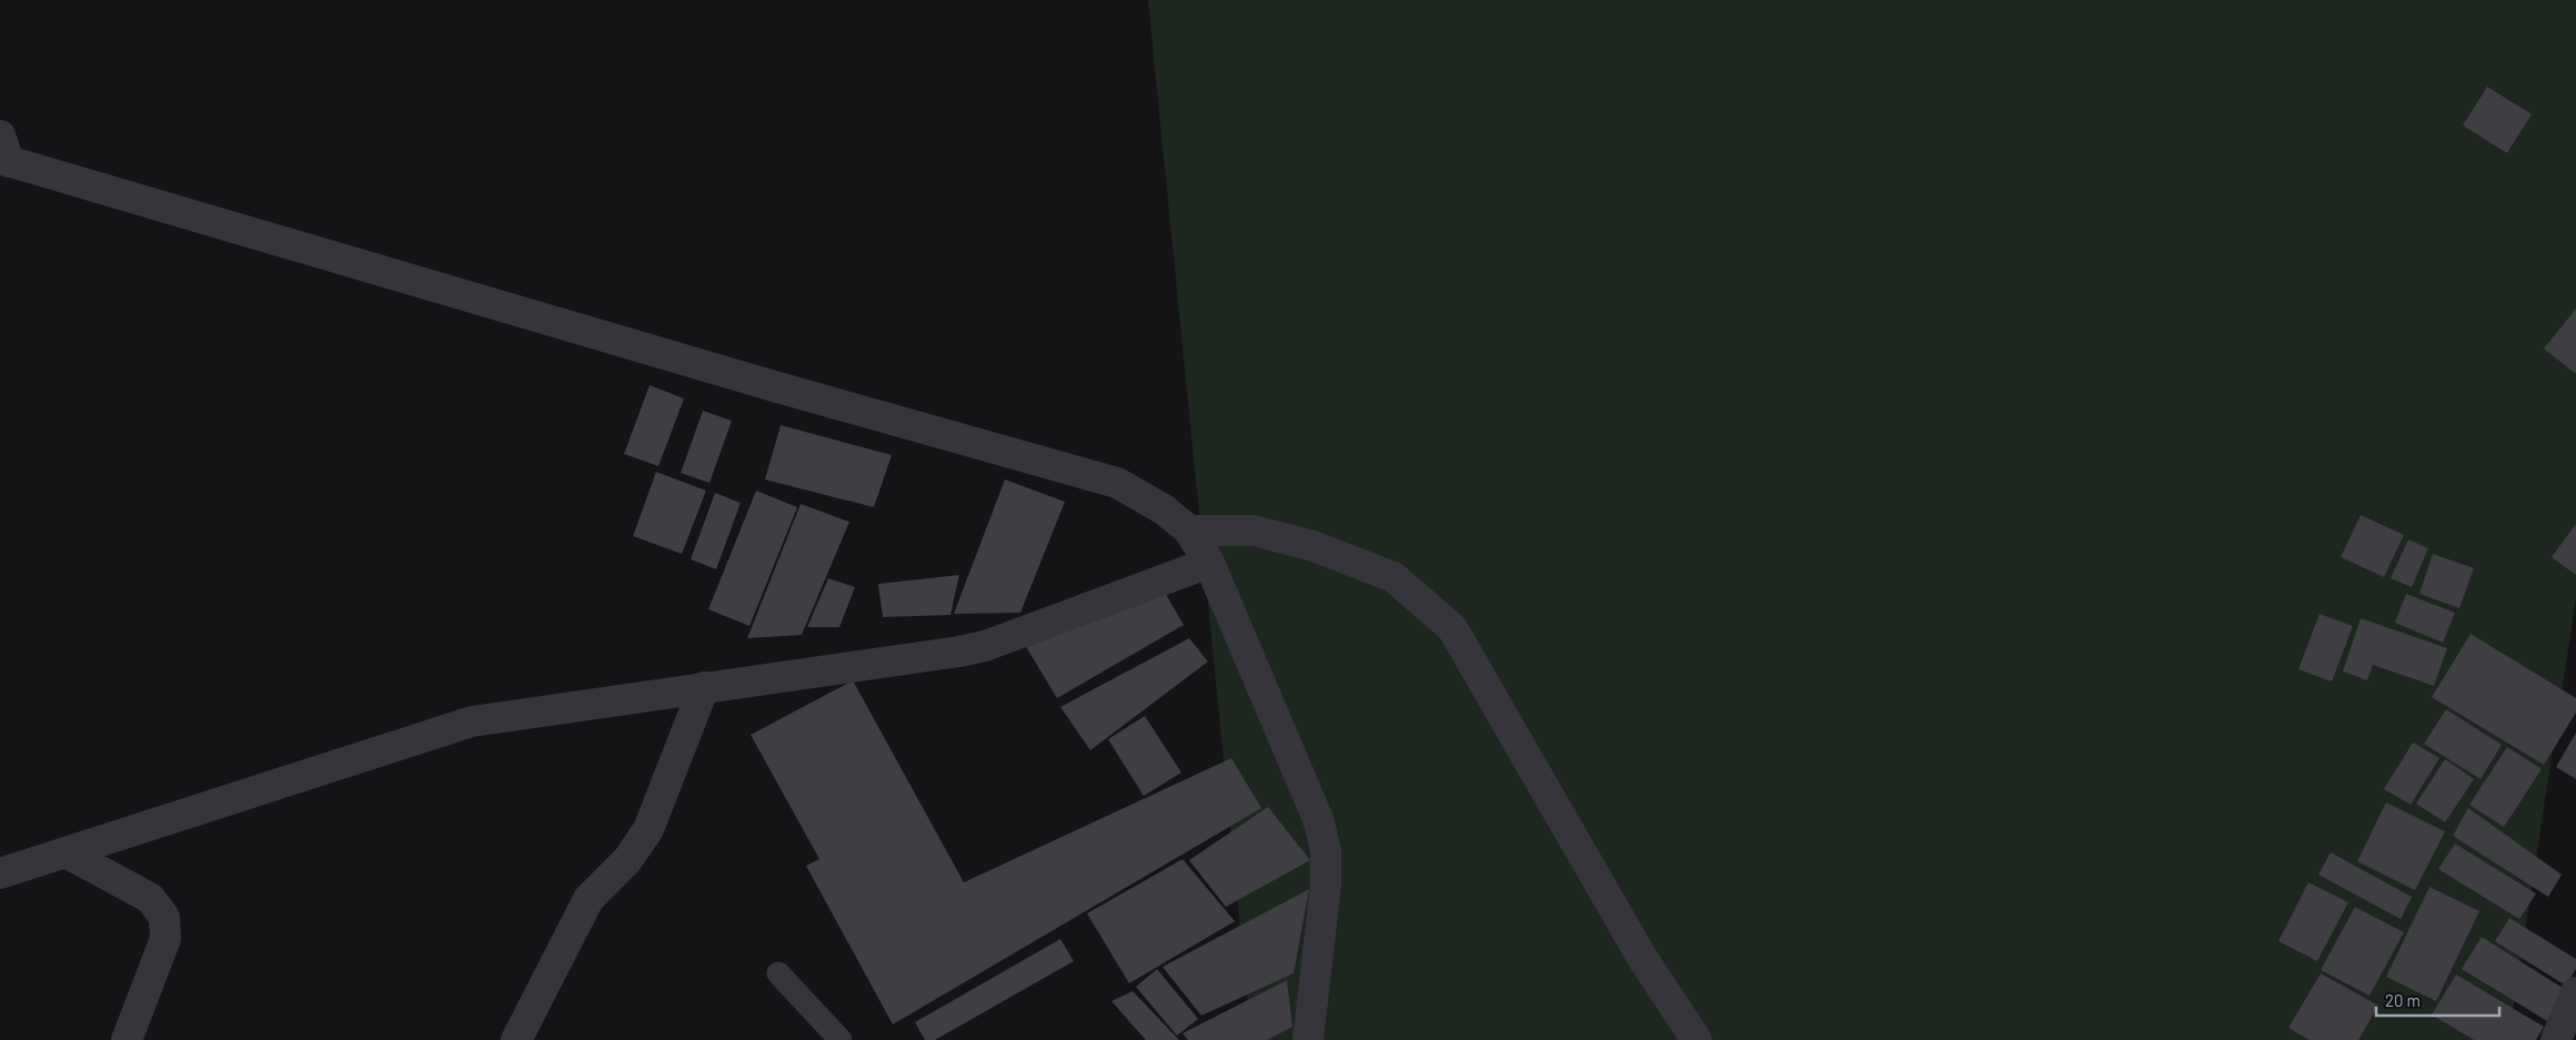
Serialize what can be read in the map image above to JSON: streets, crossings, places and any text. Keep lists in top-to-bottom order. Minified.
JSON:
{"scale_bar":"20 m"}
